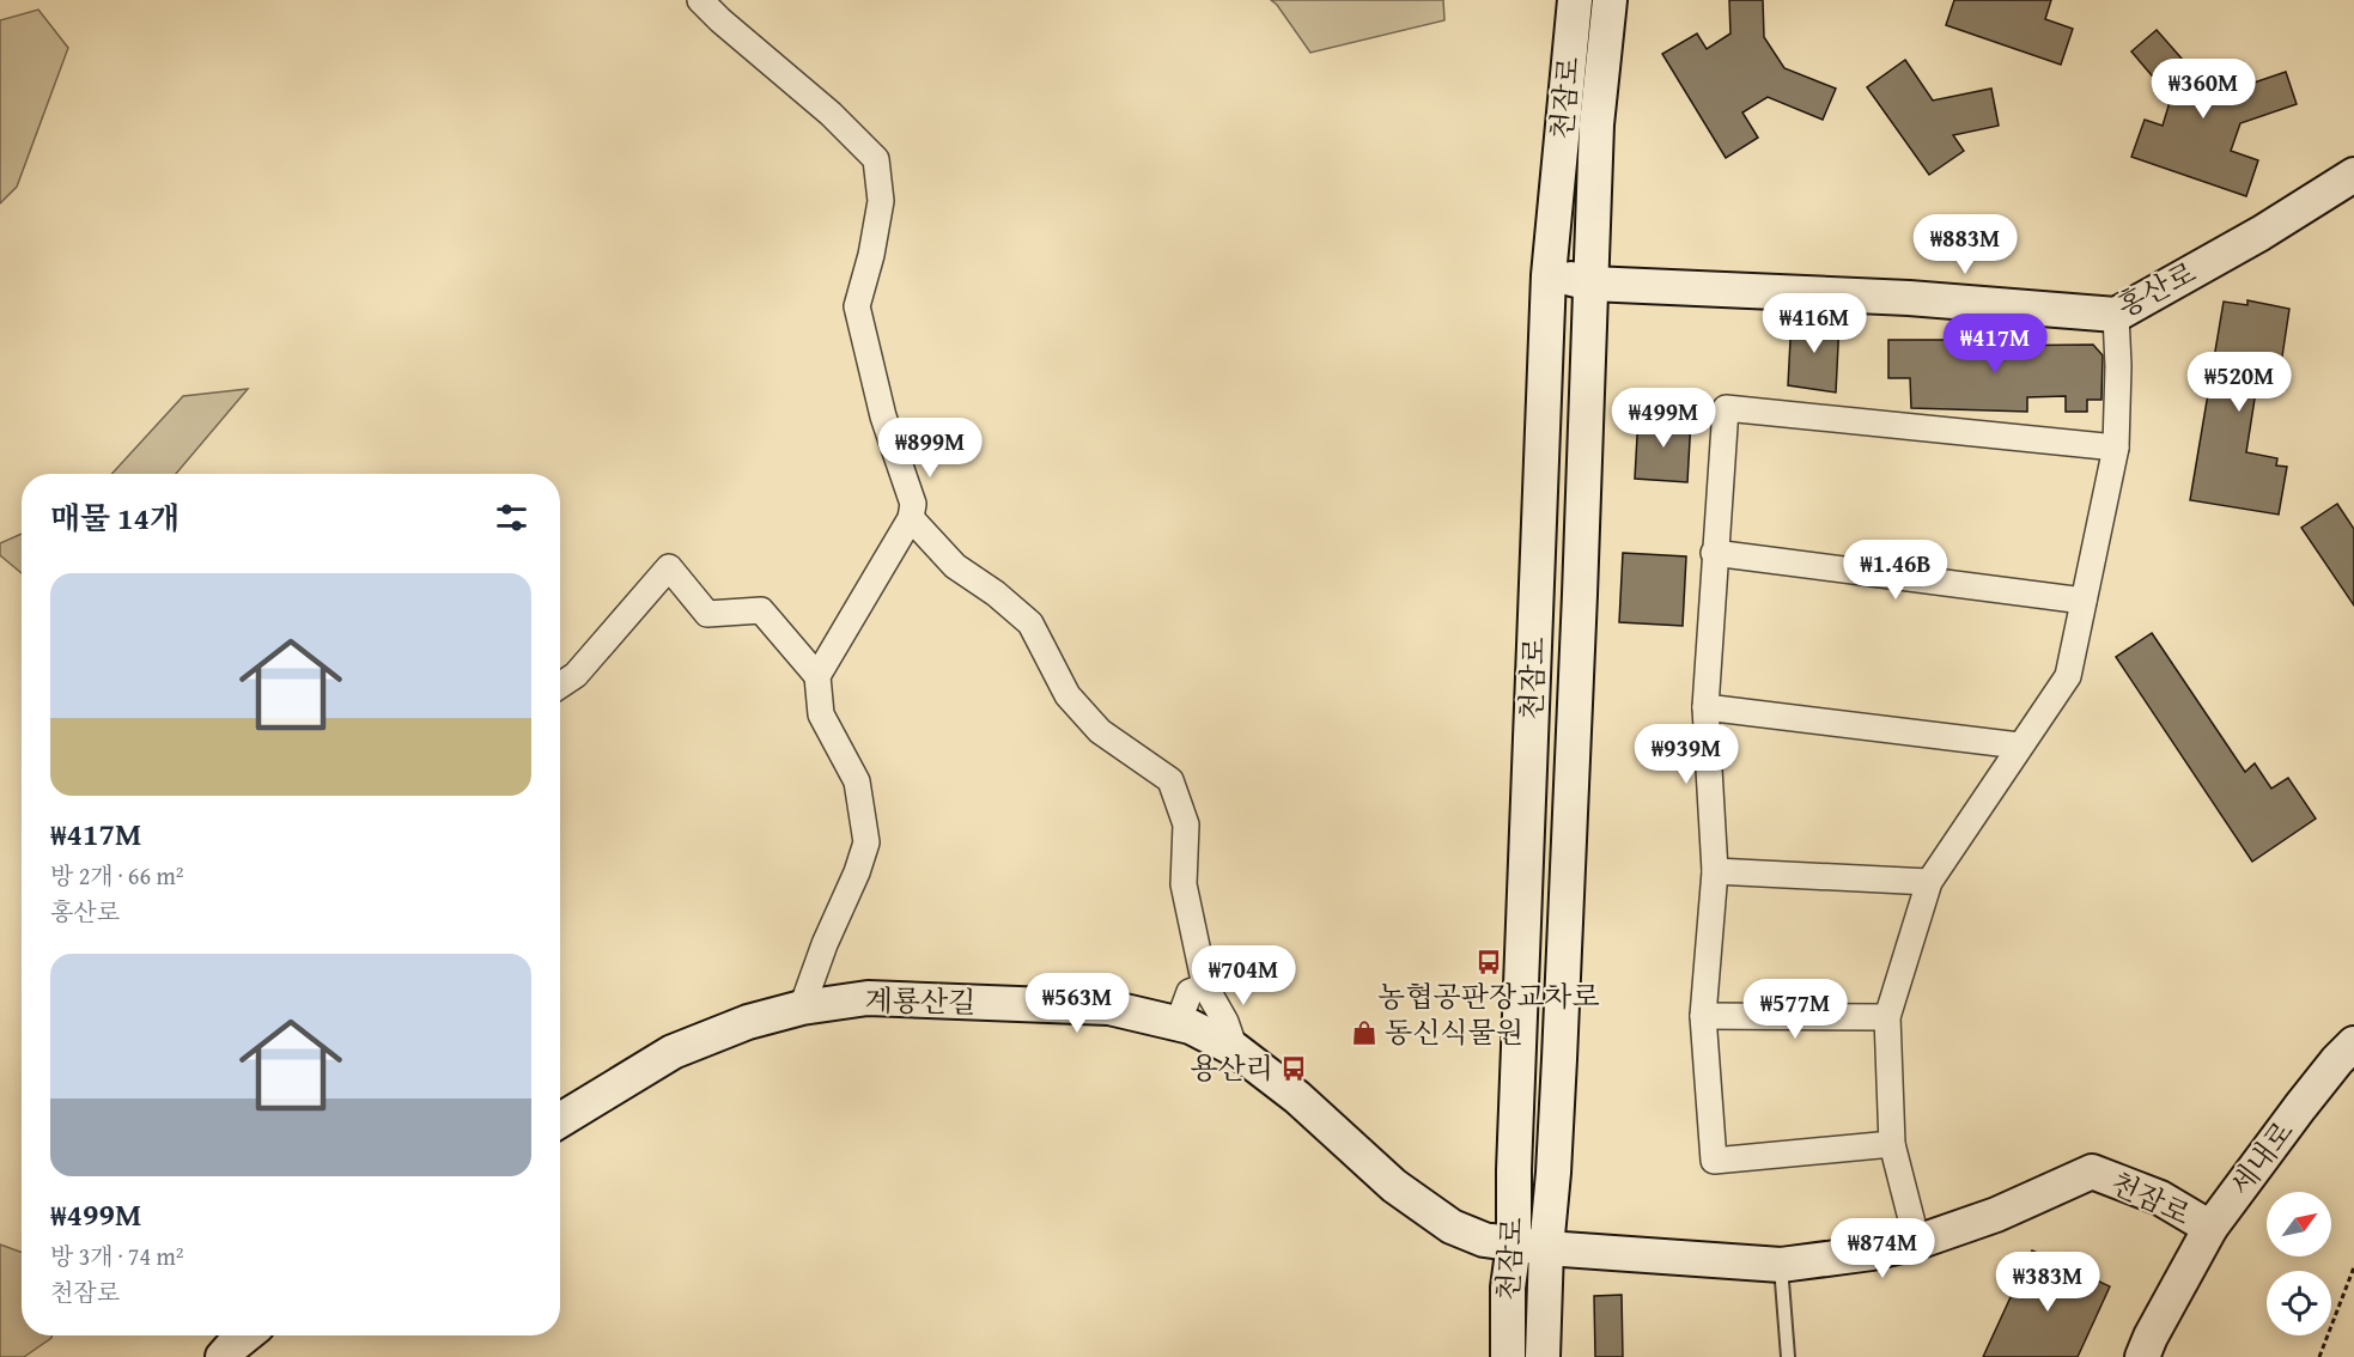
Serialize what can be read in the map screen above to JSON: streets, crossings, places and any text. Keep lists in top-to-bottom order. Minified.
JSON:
{"streets":{"street":["천잠로","홍산로","계룡산길","세내로"]},"crossings":[["천잠로","홍산로"],["천잠로","계룡산길"],["천잠로","세내로"]],"places":{"bus stop":["농협공판장교차로","용산리"],"shop":["동신식물원"]},"north":"top right","page":{"price":["₩360M","₩883M","₩416M","₩417M","₩520M","₩499M","₩899M","₩1.46B","₩939M","₩704M","₩563M","₩577M","₩874M","₩383M"],"heading":"매물 14개","list":[{"name":"₩417M","note":"방 2개 · 66 m² · 홍산로"},{"name":"₩499M","note":"방 3개 · 74 m² · 천잠로"}]}}
